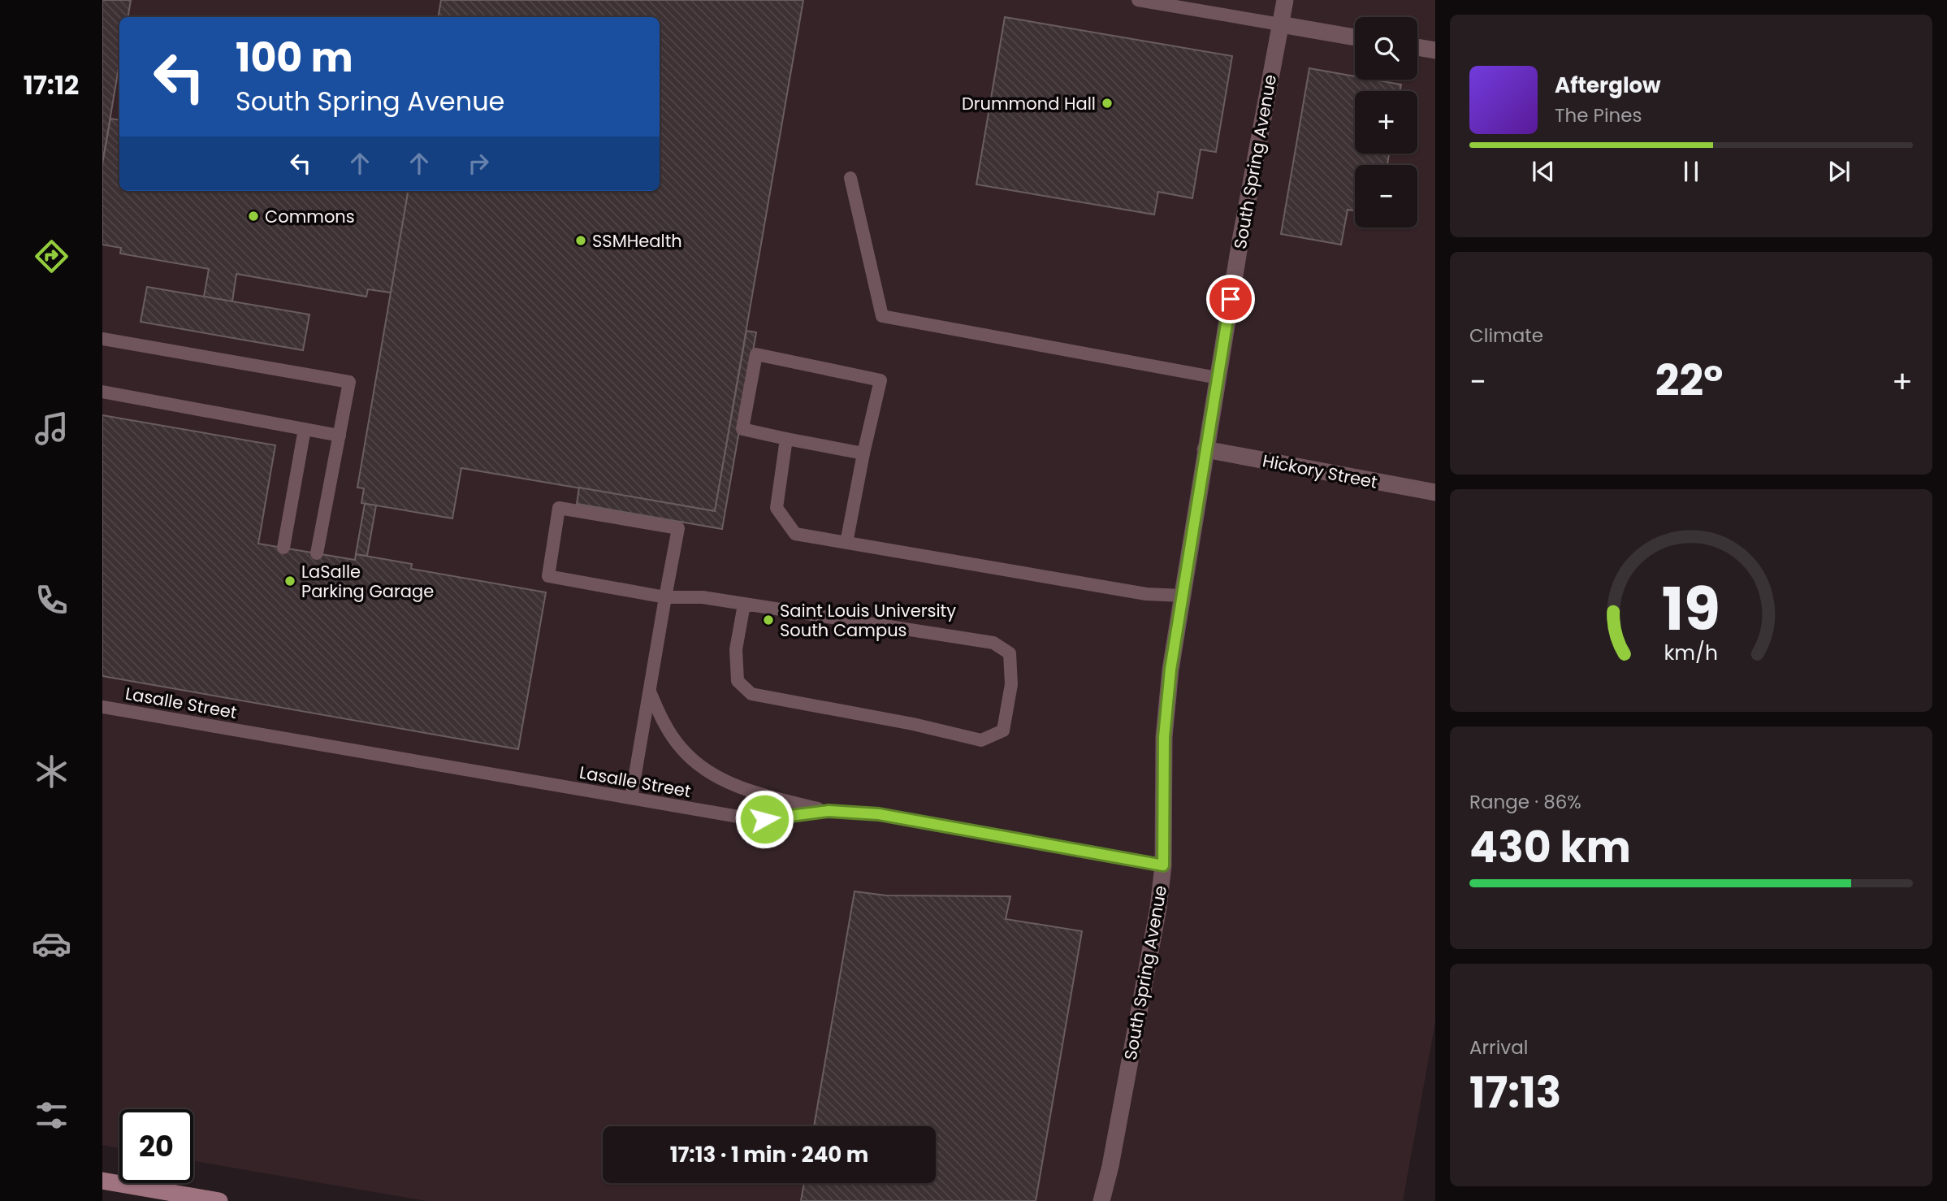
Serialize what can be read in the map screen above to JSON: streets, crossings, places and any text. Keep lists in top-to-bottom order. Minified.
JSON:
{"streets":{"street":["South Spring Avenue","Hickory Street"],"lane":["Lasalle Street"]},"crossings":[["South Spring Avenue","Hickory Street"],["South Spring Avenue","Lasalle Street"]],"places":["Drummond Hall","Commons","SSMHealth","LaSalle Parking Garage","Saint Louis University South Campus"],"page":{"tabs":"17:12","map_buttons":["+","−"],"turn":["100 m","South Spring Avenue"],"song":["Afterglow","The Pines"],"tile":["Climate",["Range · 86%","430 km"],["Arrival","17:13"]],"heat":["−","22°","+"],"limit":"20","trip":"17:13 · 1 min · 240 m","gauge":["19","km/h"]}}
